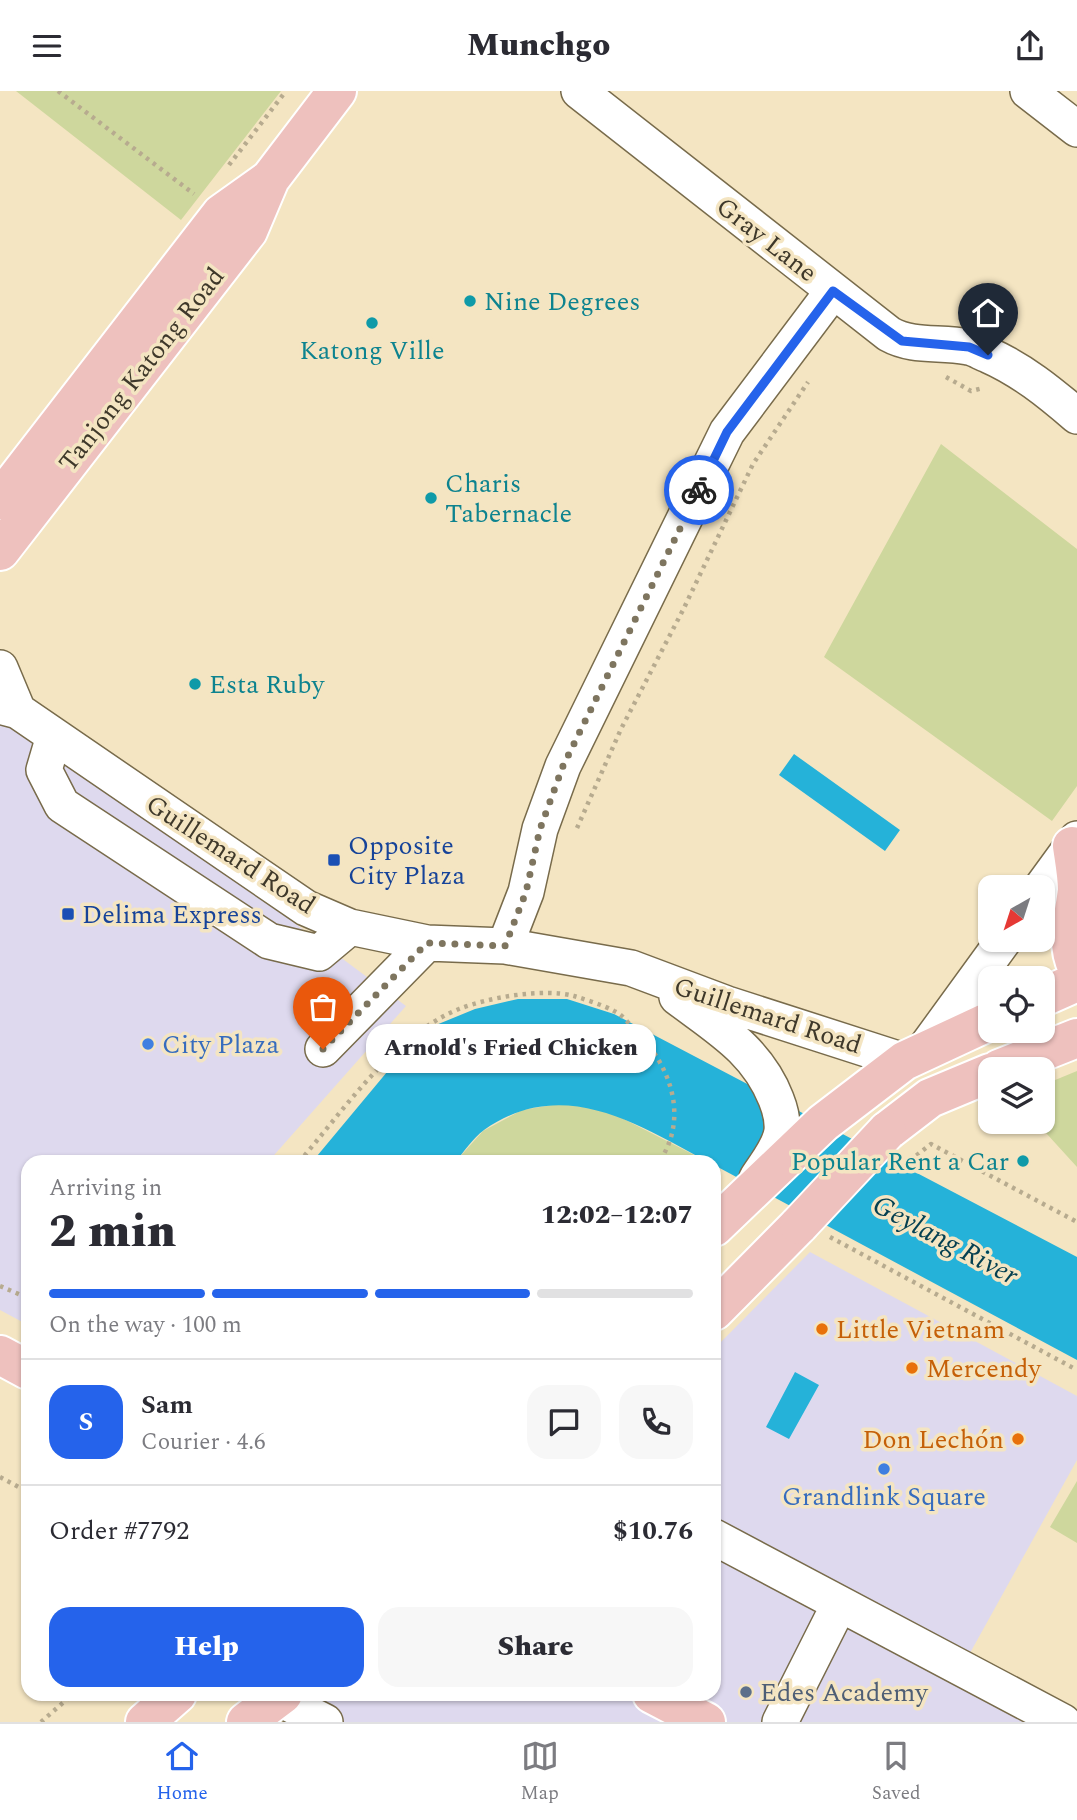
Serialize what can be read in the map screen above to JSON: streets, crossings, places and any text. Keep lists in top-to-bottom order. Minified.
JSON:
{"streets":{"main road":["Tanjong Katong Road","Guillemard Road"],"street":["Gray Lane"]},"water":["Geylang River"],"places":{"other":["Nine Degrees","Katong Ville","Charis Tabernacle","Esta Ruby","City Plaza","Arnold's Fried Chicken","Popular Rent a Car","Little Vietnam","Mercendy","Don Lechón","Grandlink Square","Edes Academy"],"transit":["Opposite City Plaza","Delima Express"]},"north":"bottom left","page":{"header":"Munchgo","bubble":"Arnold's Fried Chicken","heading":["2 min","Arriving in","12:02–12:07"],"panel":["Sam","Courier · 4.6","Order #7792","$10.76"],"bar":"On the way · 100 m","round":"S","buttons":["Help","Share"],"tabs":["Home","Map","Saved"]}}
